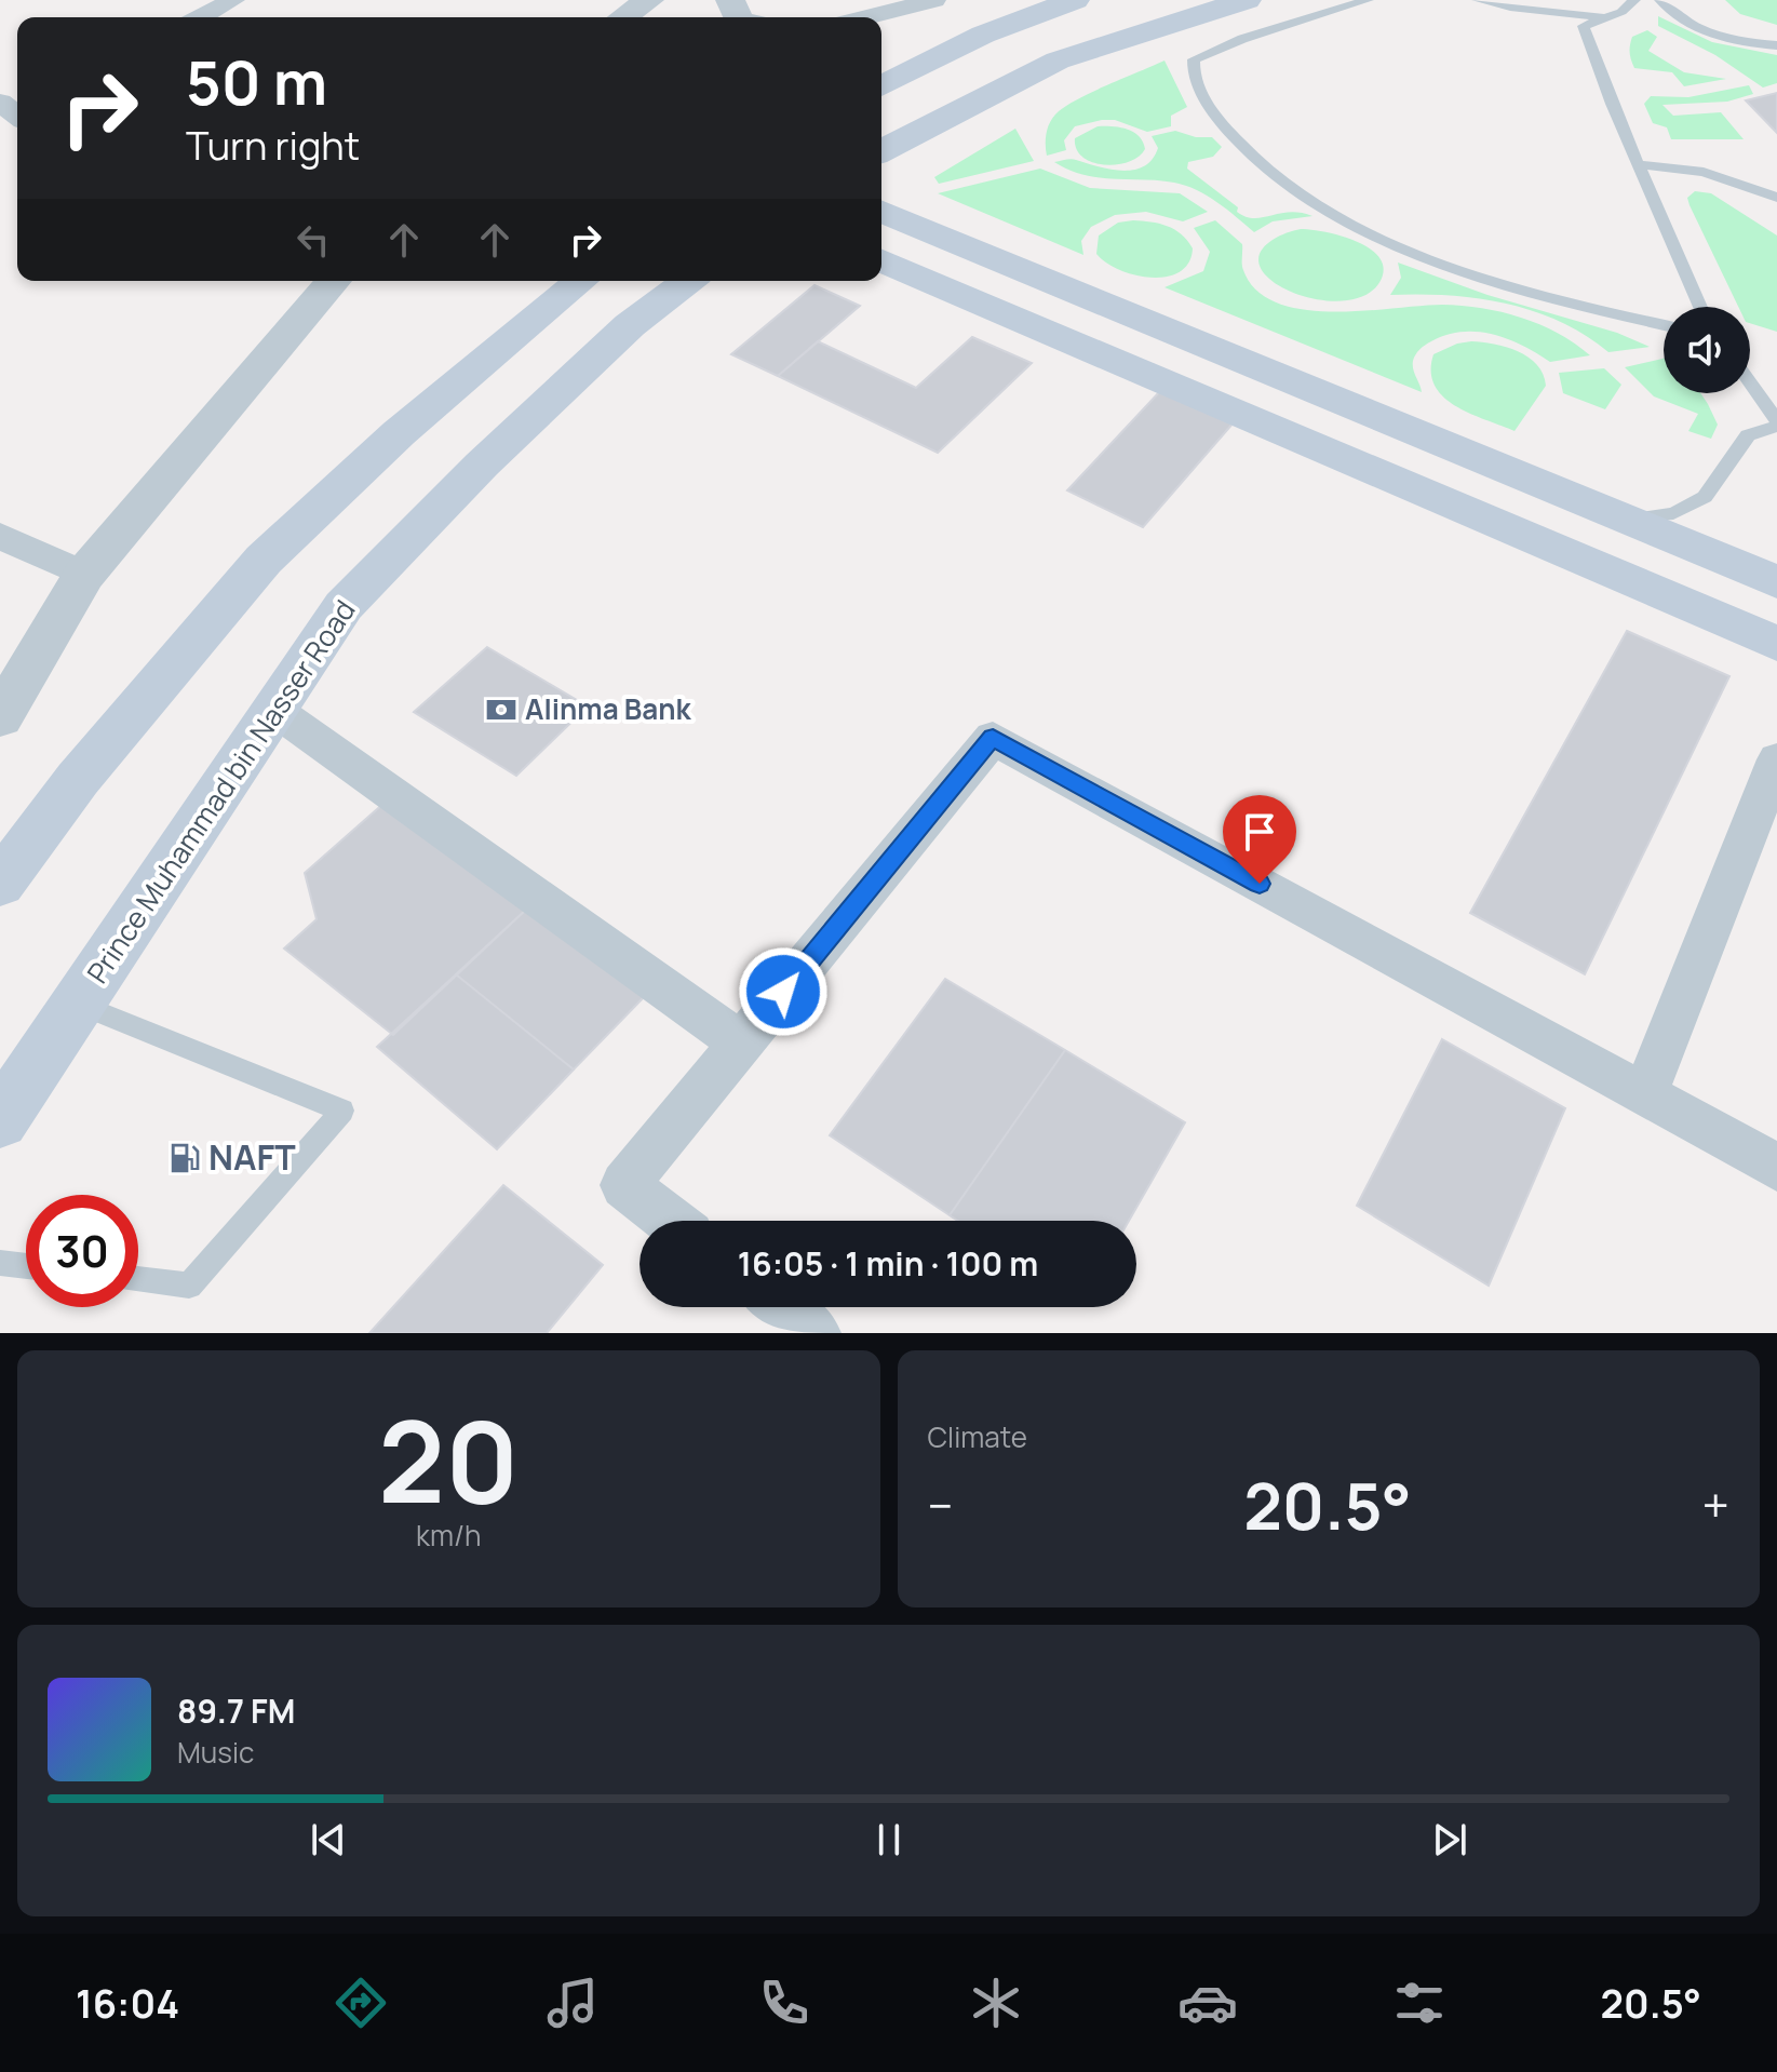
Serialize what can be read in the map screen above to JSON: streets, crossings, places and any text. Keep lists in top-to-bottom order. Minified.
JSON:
{"streets":{"main road":["Prince Muhammad bin Nasser Road"]},"places":{"bank":["Alinma Bank"],"fuel station":["NAFT"]},"page":{"turn":["50 m","Turn right"],"limit":"30","trip":"16:05 · 1 min · 100 m","tile":[["20","km/h"],"Climate"],"heat":["−","20.5°","+"],"song":["89.7 FM","Music"],"tabs":["16:04","20.5°"]}}
